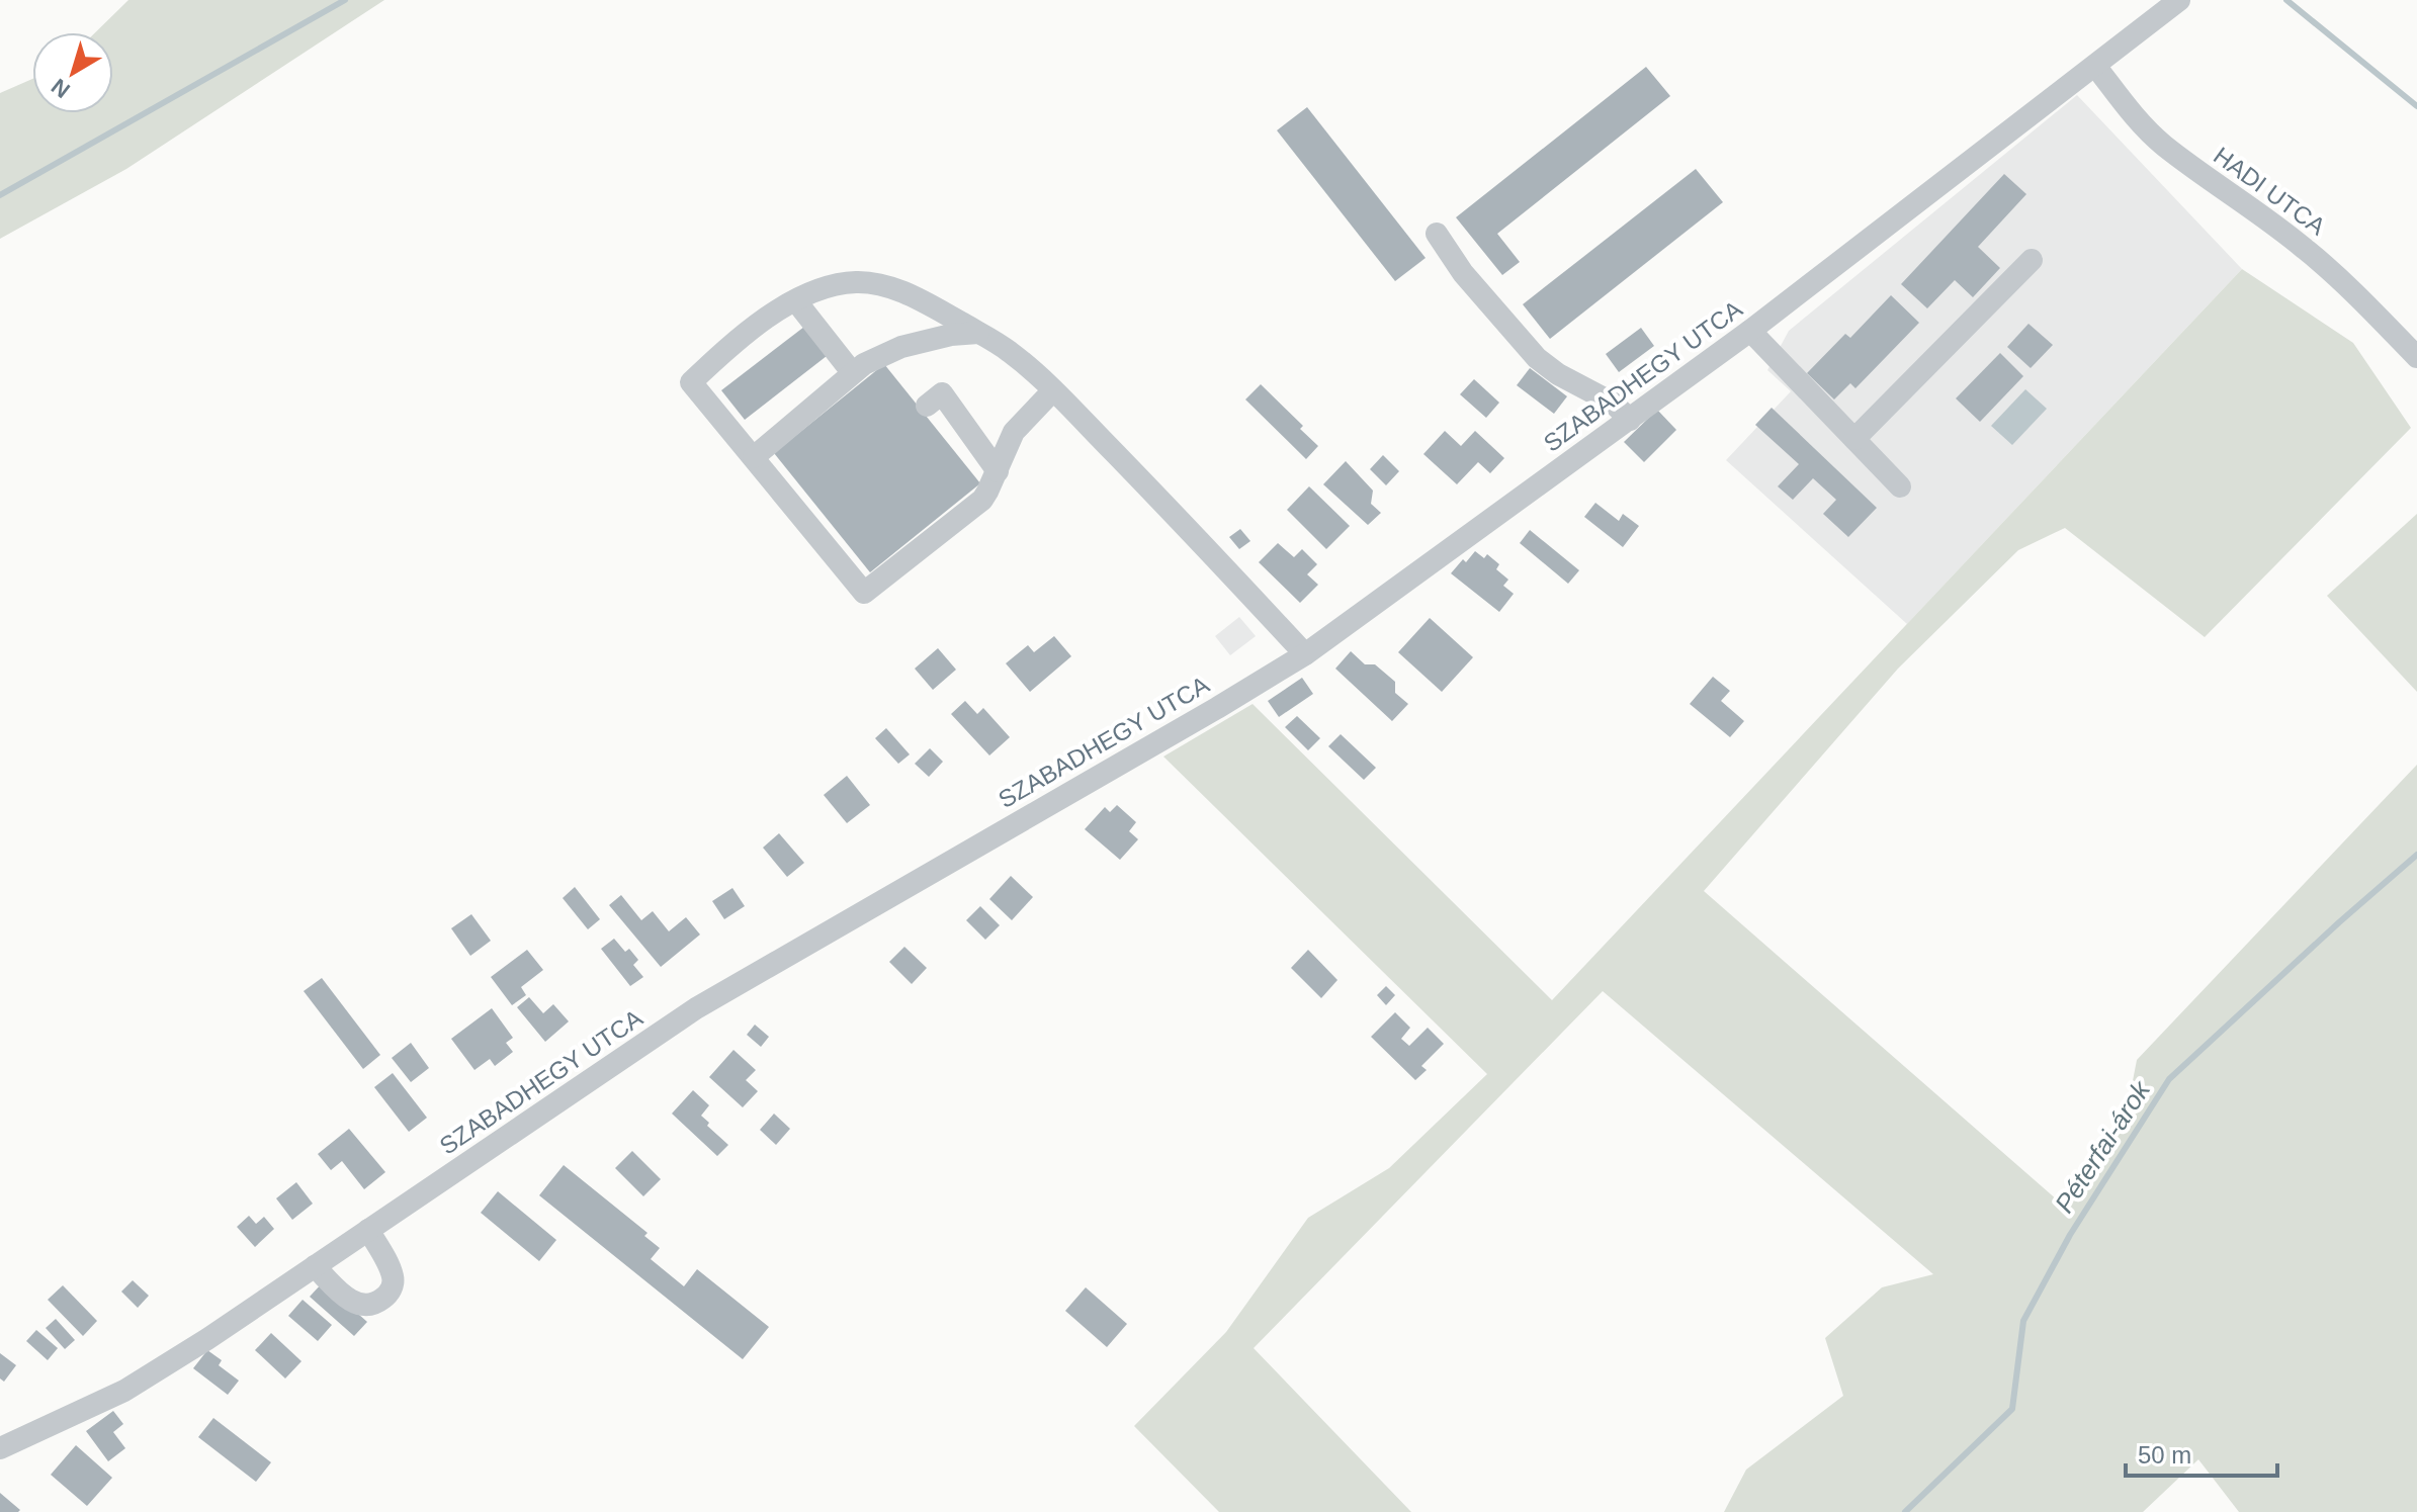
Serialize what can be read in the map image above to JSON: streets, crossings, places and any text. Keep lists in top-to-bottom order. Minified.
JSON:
{"streets":{"street":["HADI UTCA","SZABADHEGY UTCA"]},"crossings":[["HADI UTCA","SZABADHEGY UTCA"]],"water":["Péterfai-árok"],"scale_bar":"50 m","north":"bottom left"}
